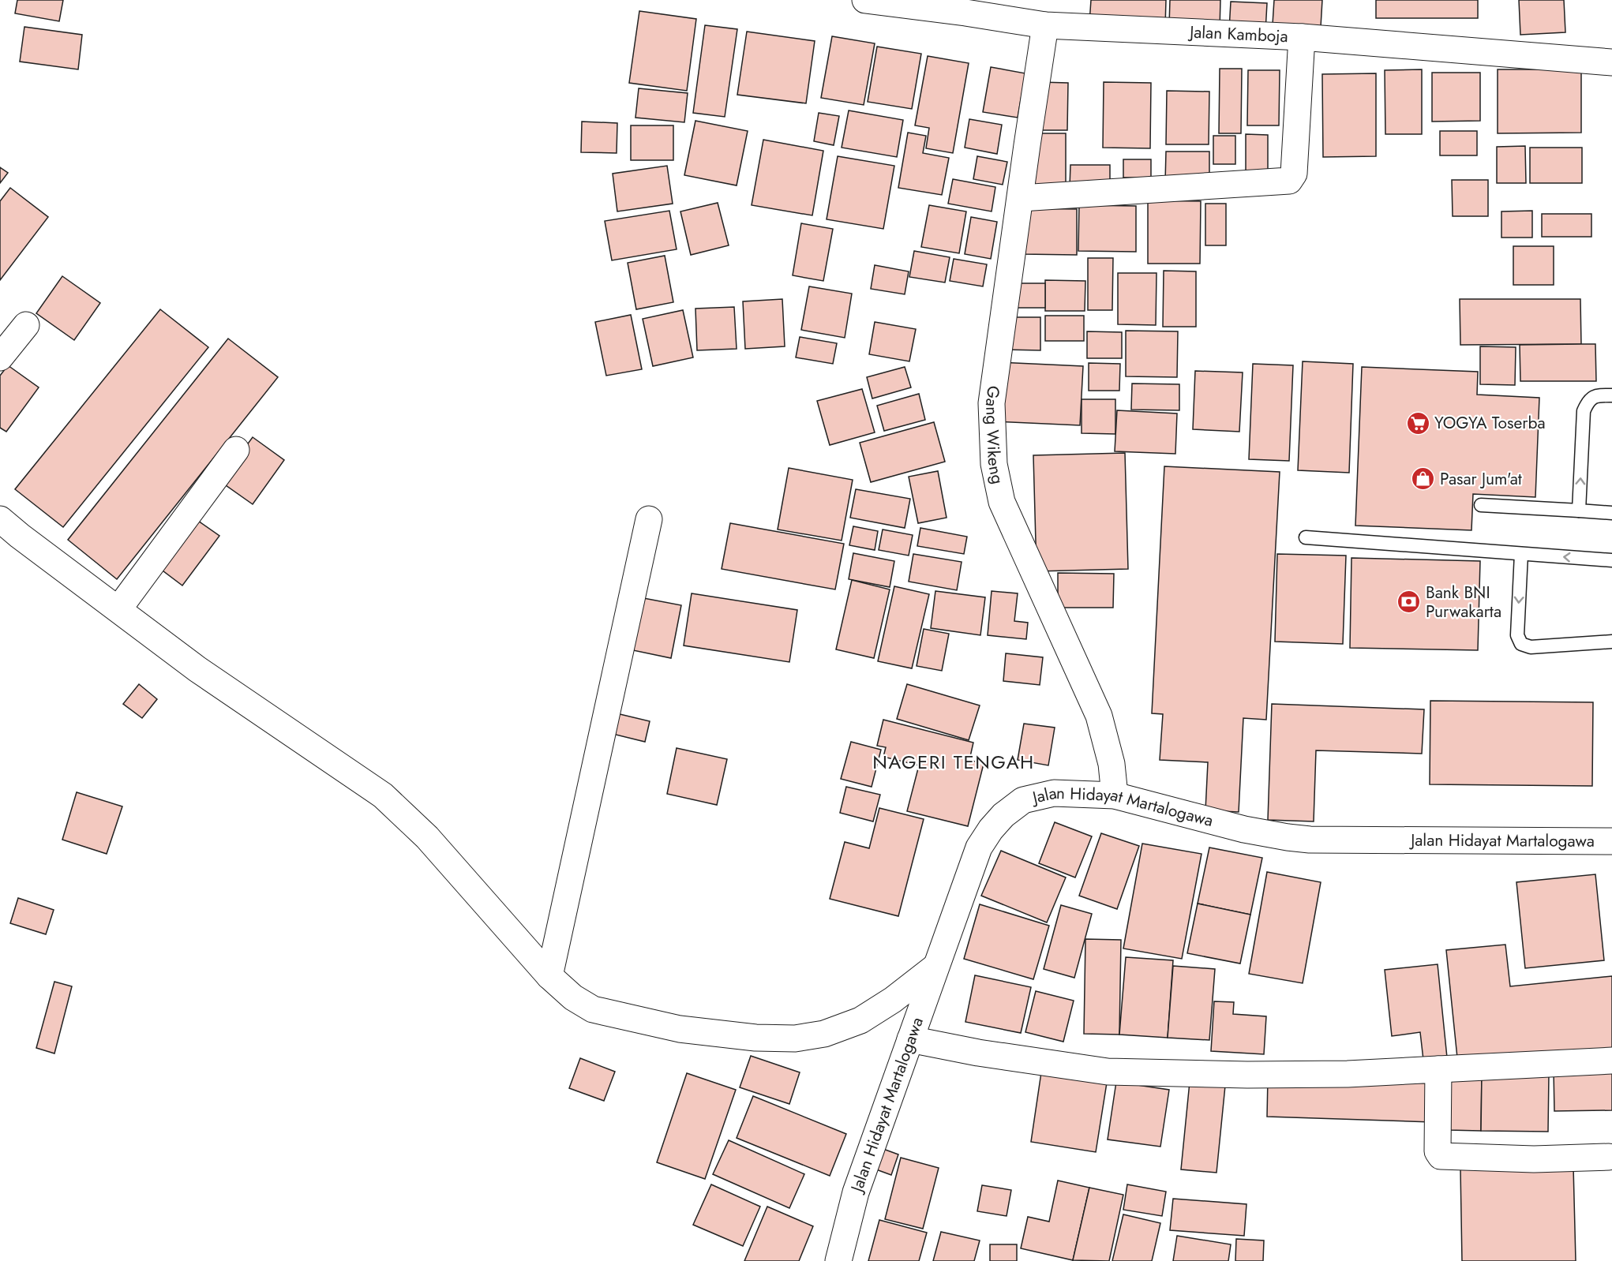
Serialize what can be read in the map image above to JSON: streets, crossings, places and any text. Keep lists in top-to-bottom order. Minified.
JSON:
{"streets":{"street":["Jalan Kamboja","Gang Wikeng","Jalan Hidayat Martalogawa"]},"crossings":[["Jalan Kamboja","Gang Wikeng"],["Gang Wikeng","Jalan Hidayat Martalogawa"]],"districts":["NAGERI TENGAH"],"places":{"supermarket":["YOGYA Toserba"],"shop":["Pasar Jum'at"],"bank":["Bank BNI Purwakarta"]}}
